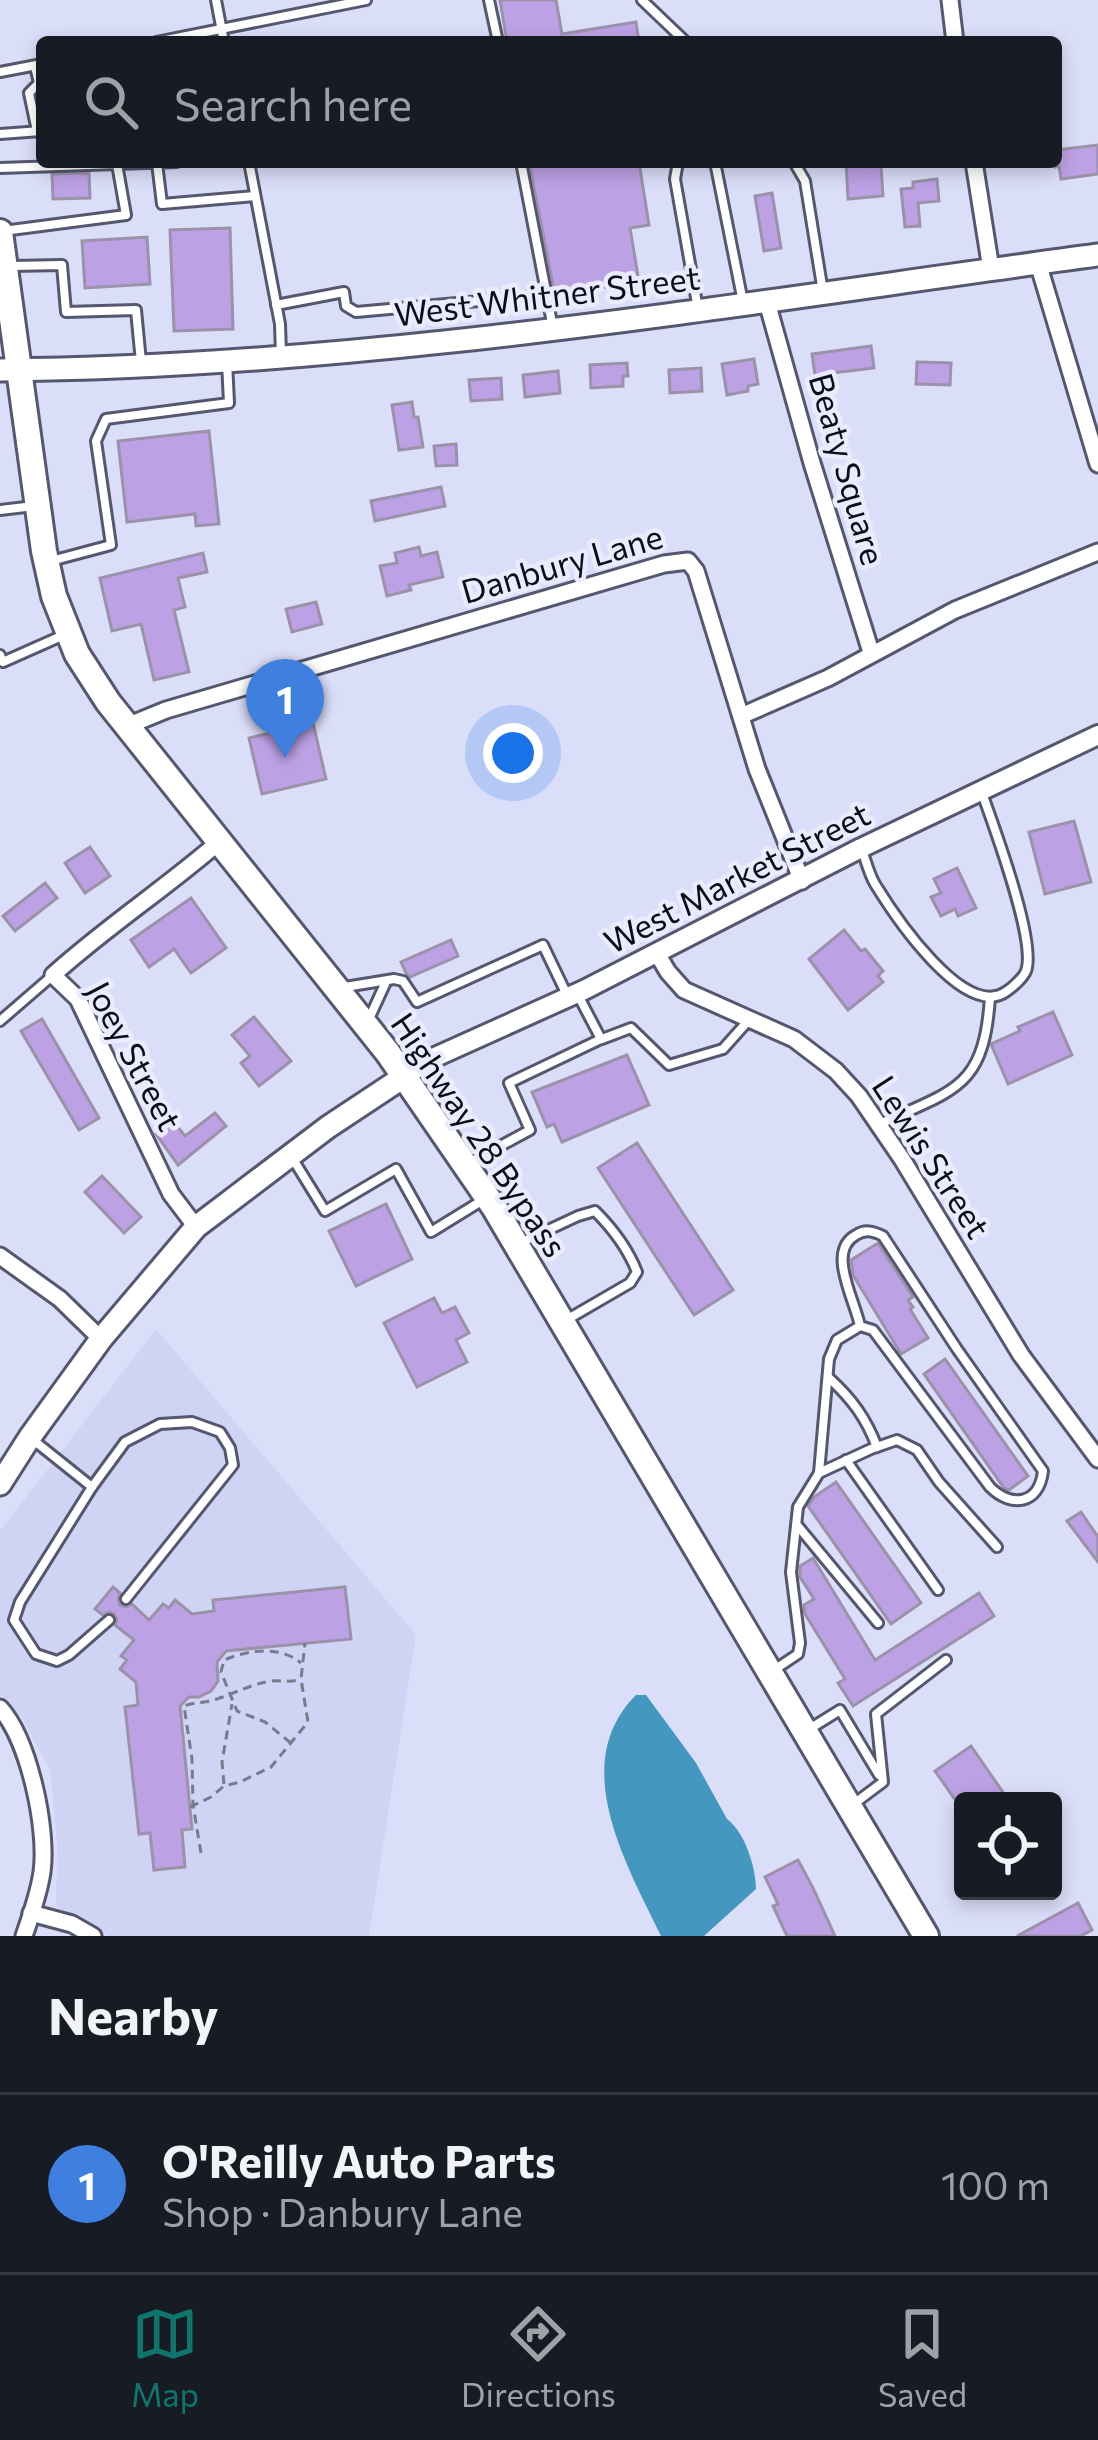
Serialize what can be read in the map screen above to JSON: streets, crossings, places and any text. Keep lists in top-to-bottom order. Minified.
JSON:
{"streets":{"highway":["Highway 28 Bypass"],"main road":["West Whitner Street"],"street":["Beaty Square","Danbury Lane","West Market Street","Joey Street","Lewis Street"]},"crossings":[["West Whitner Street","Beaty Square"],["West Whitner Street","Highway 28 Bypass"],["Danbury Lane","West Market Street"],["Danbury Lane","Highway 28 Bypass"],["West Market Street","Highway 28 Bypass"],["West Market Street","Lewis Street"],["Joey Street","Highway 28 Bypass"]],"page":{"search":"Search here","pins":"1","heading":"Nearby","list":[{"mark":"1","name":"O'Reilly Auto Parts","note":"Shop · Danbury Lane","value":"100 m"}],"nav":["Map","Directions","Saved"]}}
